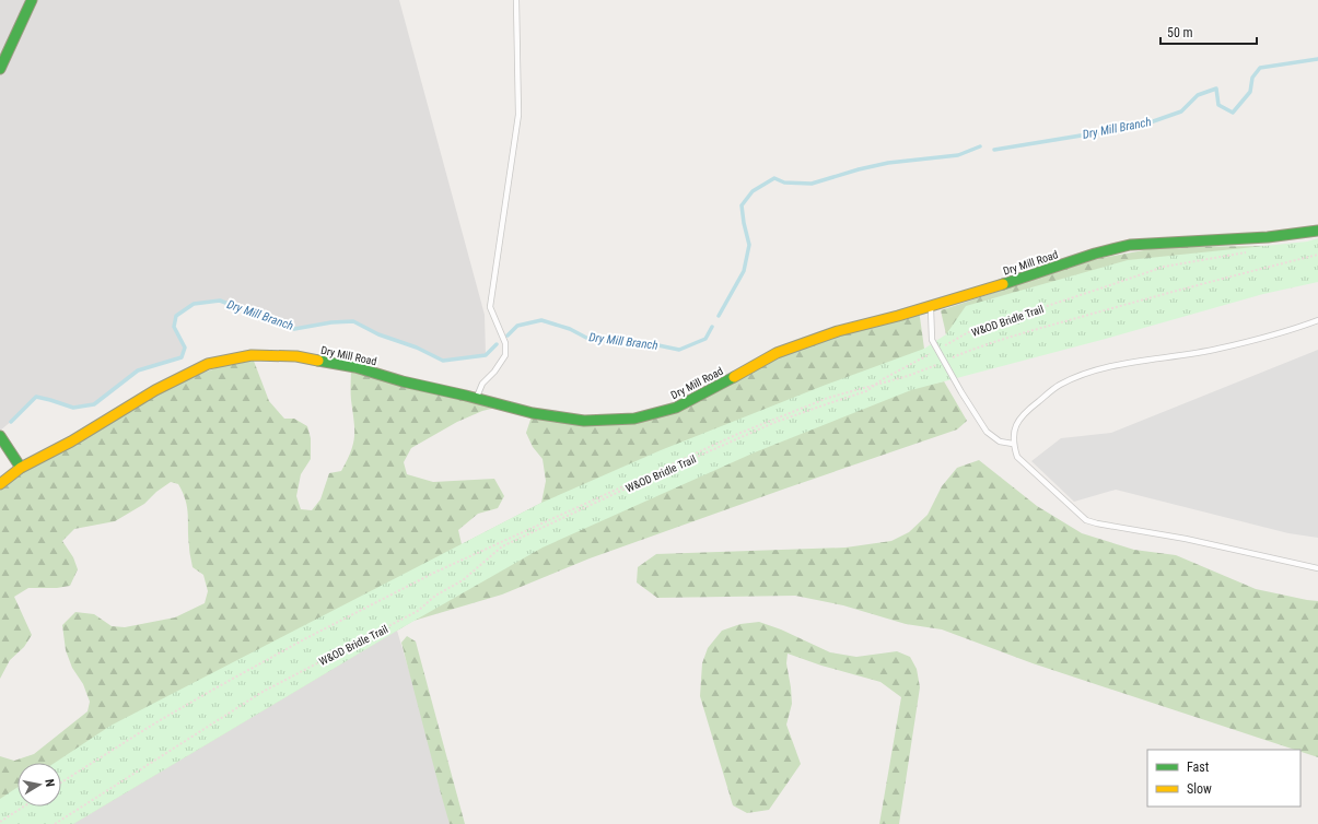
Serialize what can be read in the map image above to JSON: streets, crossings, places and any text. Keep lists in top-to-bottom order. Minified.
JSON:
{"streets":{"street":["Dry Mill Road"],"path":["W&OD Bridle Trail"]},"water":["Dry Mill Branch"],"legend":["Fast","Slow"],"scale_bar":"50 m","north":"right"}
